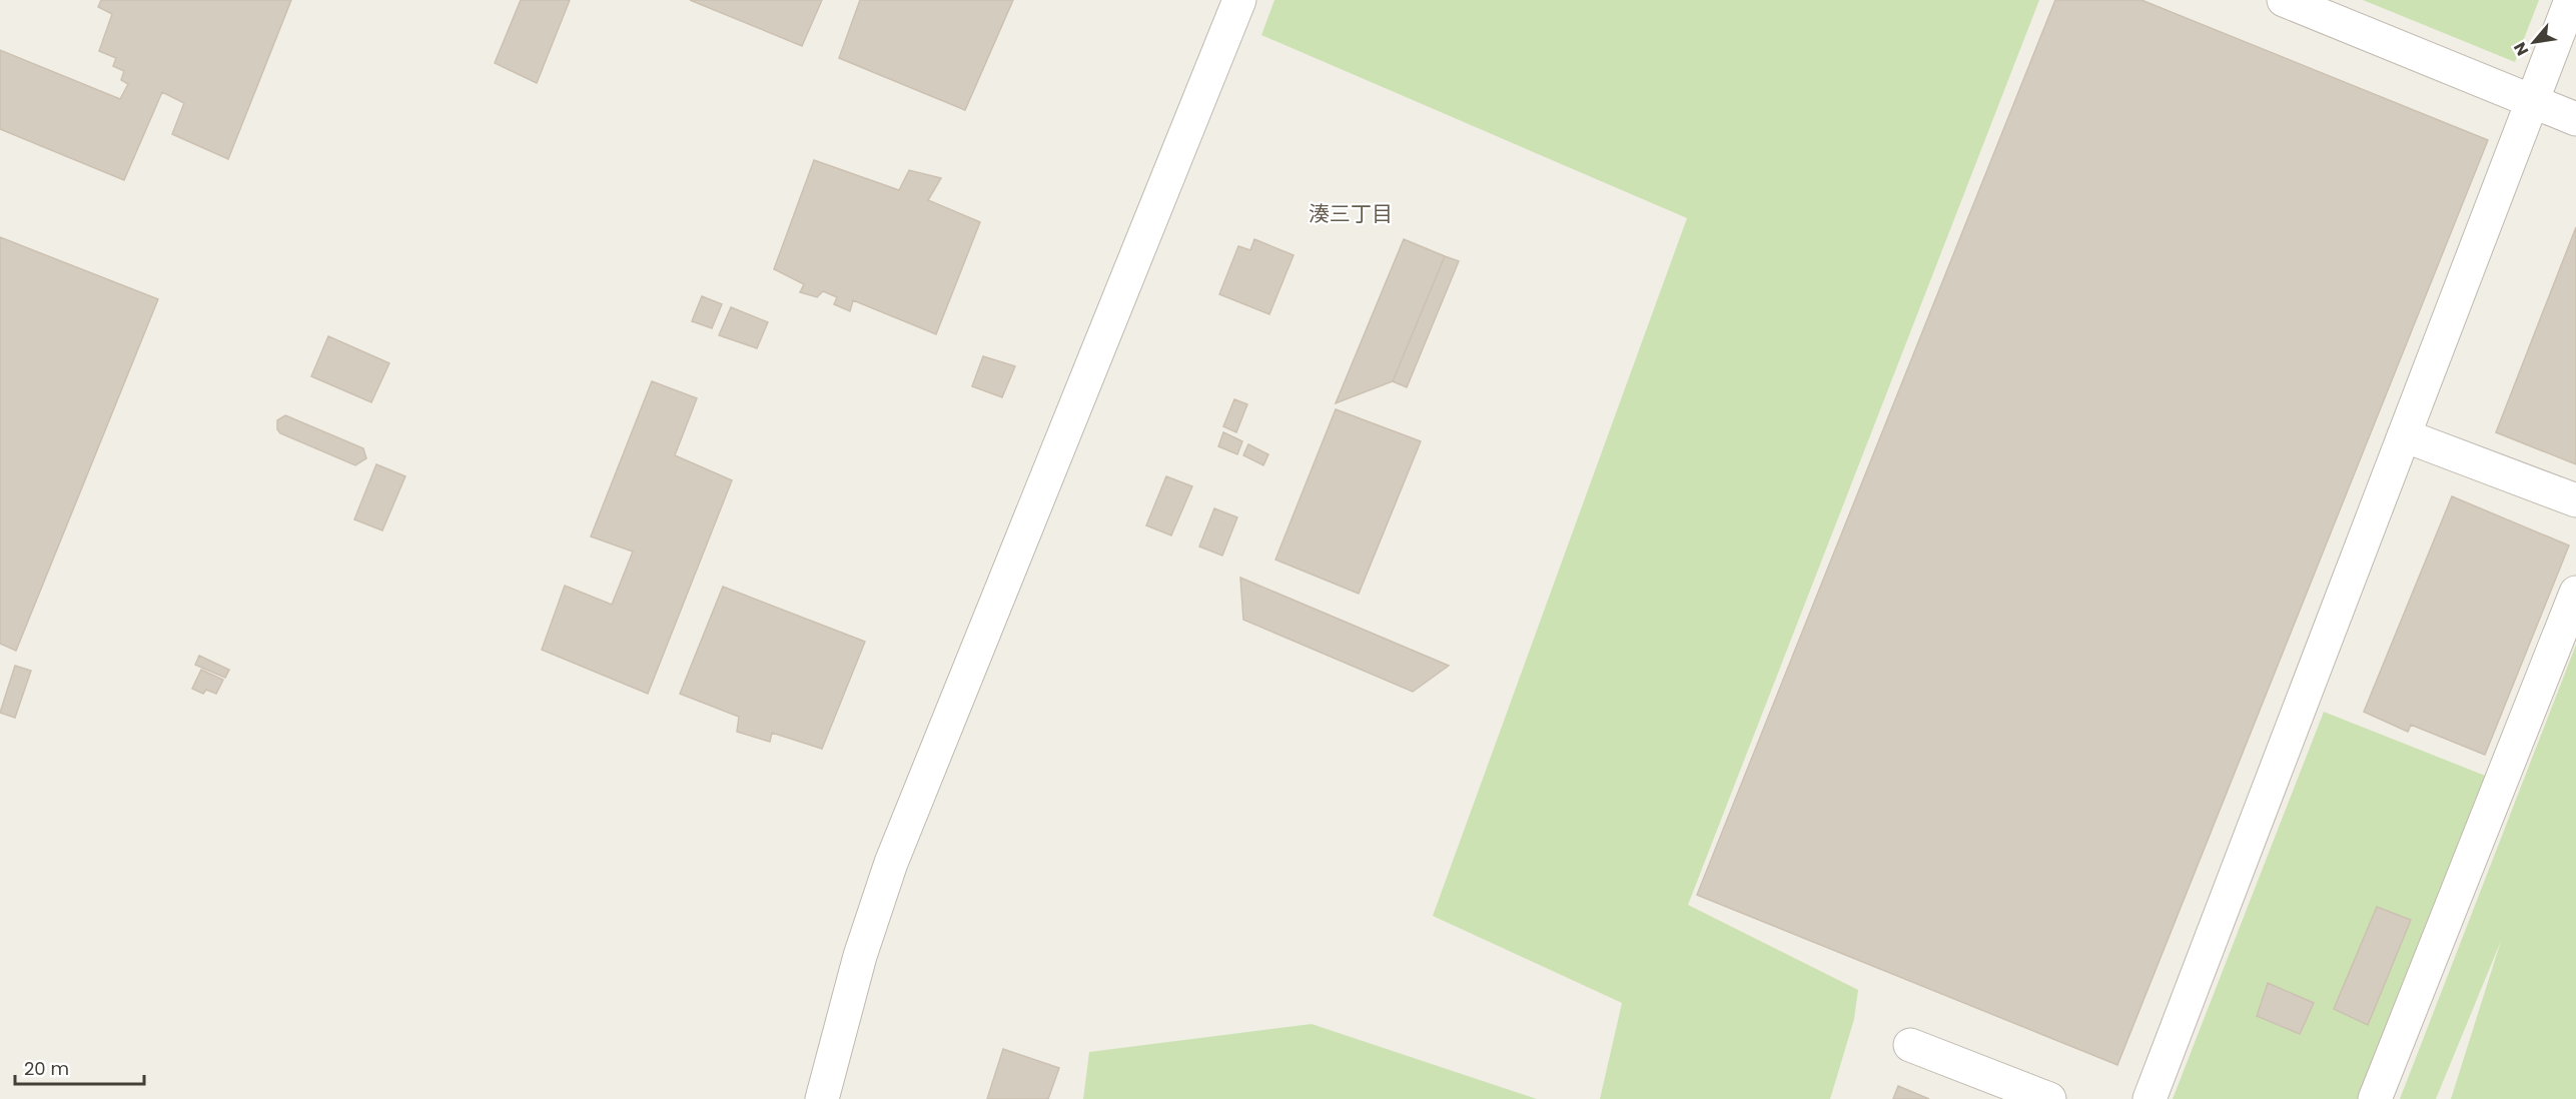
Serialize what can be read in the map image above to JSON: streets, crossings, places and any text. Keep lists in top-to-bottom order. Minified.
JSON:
{"districts":["湊三丁目"],"scale_bar":"20 m","north":"bottom left"}
